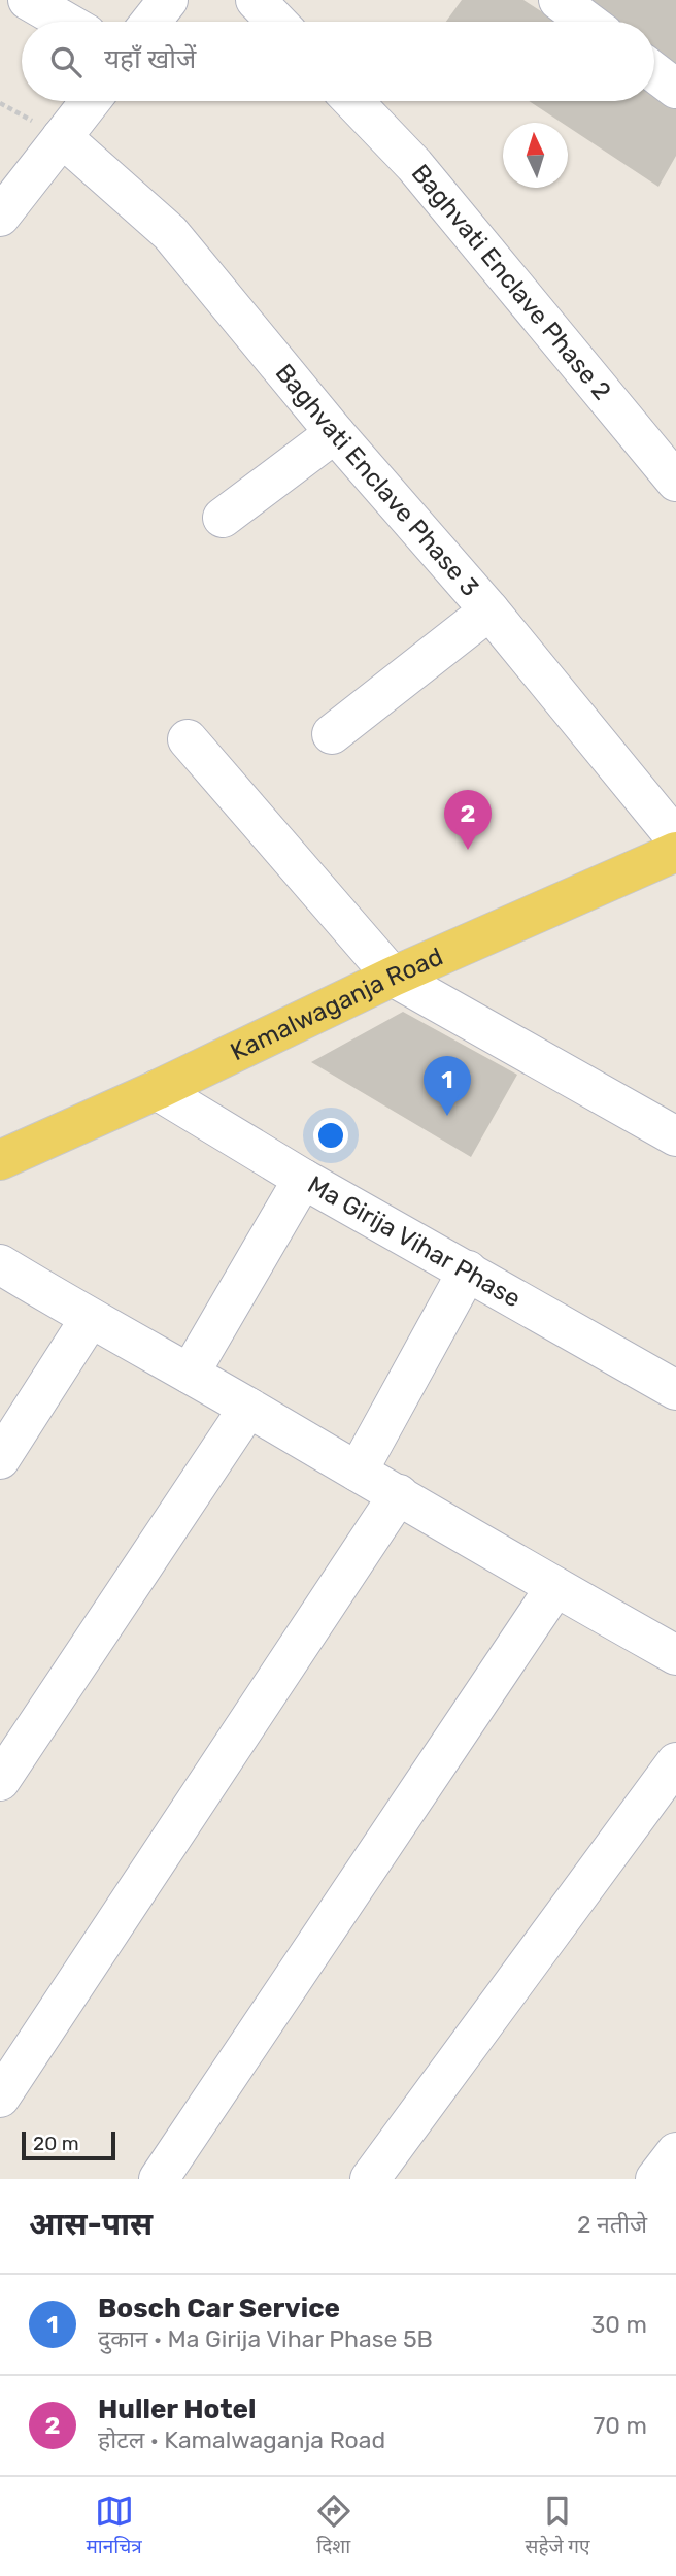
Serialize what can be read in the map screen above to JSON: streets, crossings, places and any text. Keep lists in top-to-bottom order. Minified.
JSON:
{"streets":{"main road":["Kamalwaganja Road"],"street":["Baghvati Enclave Phase 2","Baghvati Enclave Phase 3","Ma Girija Vihar Phase"]},"crossings":[["Baghvati Enclave Phase 3","Kamalwaganja Road"],["Kamalwaganja Road","Ma Girija Vihar Phase"]],"scale_bar":"20 m","north":"top","page":{"search":"यहाँ खोजें","pins":["2","1"],"scale":"20 m","heading":["आस-पास","2 नतीजे"],"list":[{"mark":"1","name":"Bosch Car Service","note":"दुकान · Ma Girija Vihar Phase 5B","value":"30 m"},{"mark":"2","name":"Huller Hotel","note":"होटल · Kamalwaganja Road","value":"70 m"}],"nav":["मानचित्र","दिशा","सहेजे गए"]}}
